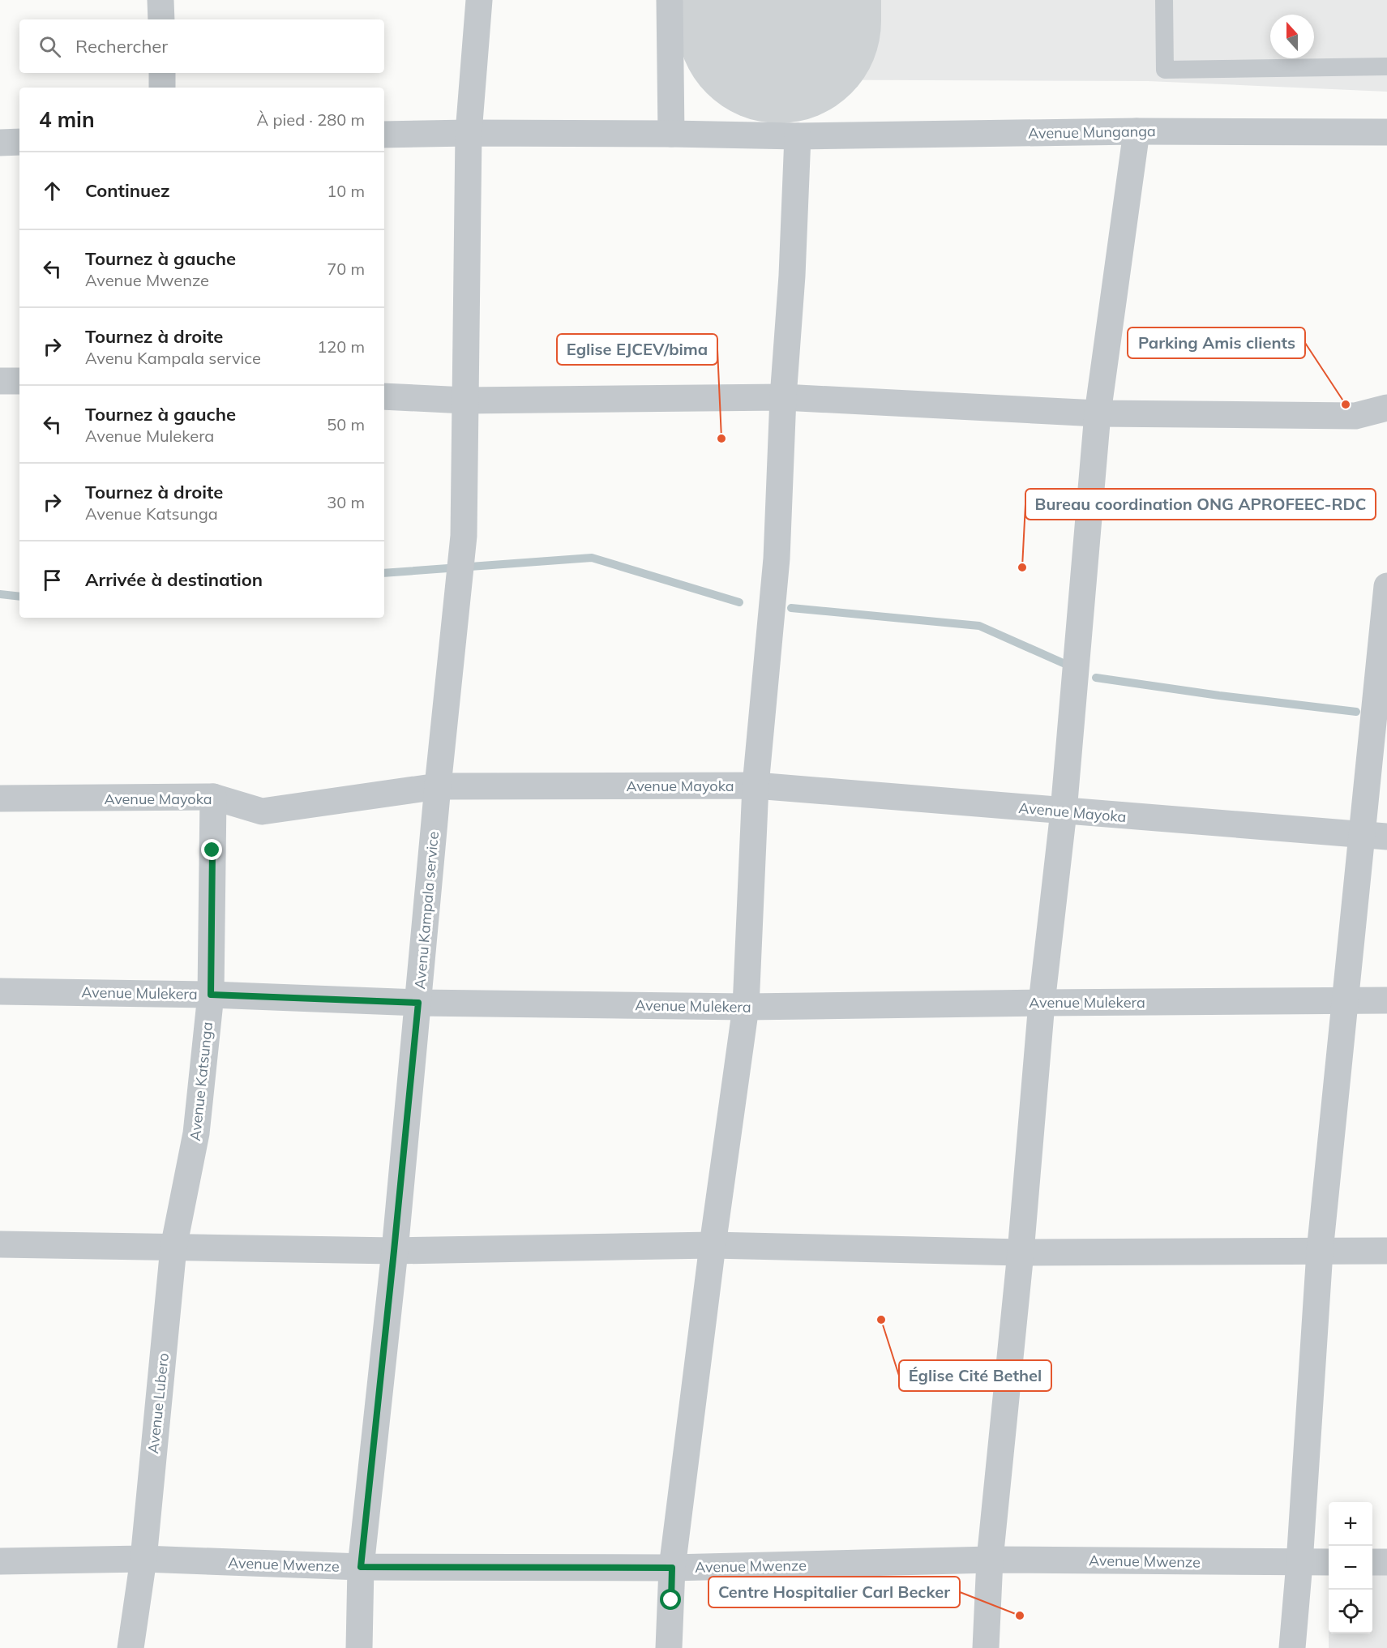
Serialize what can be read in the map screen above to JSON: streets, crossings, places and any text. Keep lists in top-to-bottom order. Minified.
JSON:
{"streets":{"street":["Avenue Munganga","Avenue Mayoka","Avenu Kampala service","Avenue Mulekera","Avenue Katsunga","Avenue Lubero","Avenue Mwenze"]},"crossings":[["Avenue Munganga","Avenu Kampala service"],["Avenue Mayoka","Avenu Kampala service"],["Avenue Mayoka","Avenue Katsunga"],["Avenu Kampala service","Avenue Mulekera"],["Avenu Kampala service","Avenue Mwenze"],["Avenue Mulekera","Avenue Katsunga"],["Avenue Katsunga","Avenue Lubero"],["Avenue Lubero","Avenue Mwenze"]],"places":["Parking Amis clients","Eglise EJCEV/bima","Bureau coordination ONG APROFEEC-RDC","Église Cité Bethel","Centre Hospitalier Carl Becker"],"north":"top","page":{"search":"Rechercher","heading":["4 min","À pied · 280 m"],"list":[["Continuez","10 m"],["Tournez à gauche","Avenue Mwenze","70 m"],["Tournez à droite","Avenu Kampala service","120 m"],["Tournez à gauche","Avenue Mulekera","50 m"],["Tournez à droite","Avenue Katsunga","30 m"],"Arrivée à destination"],"map_buttons":["+","−"]}}
